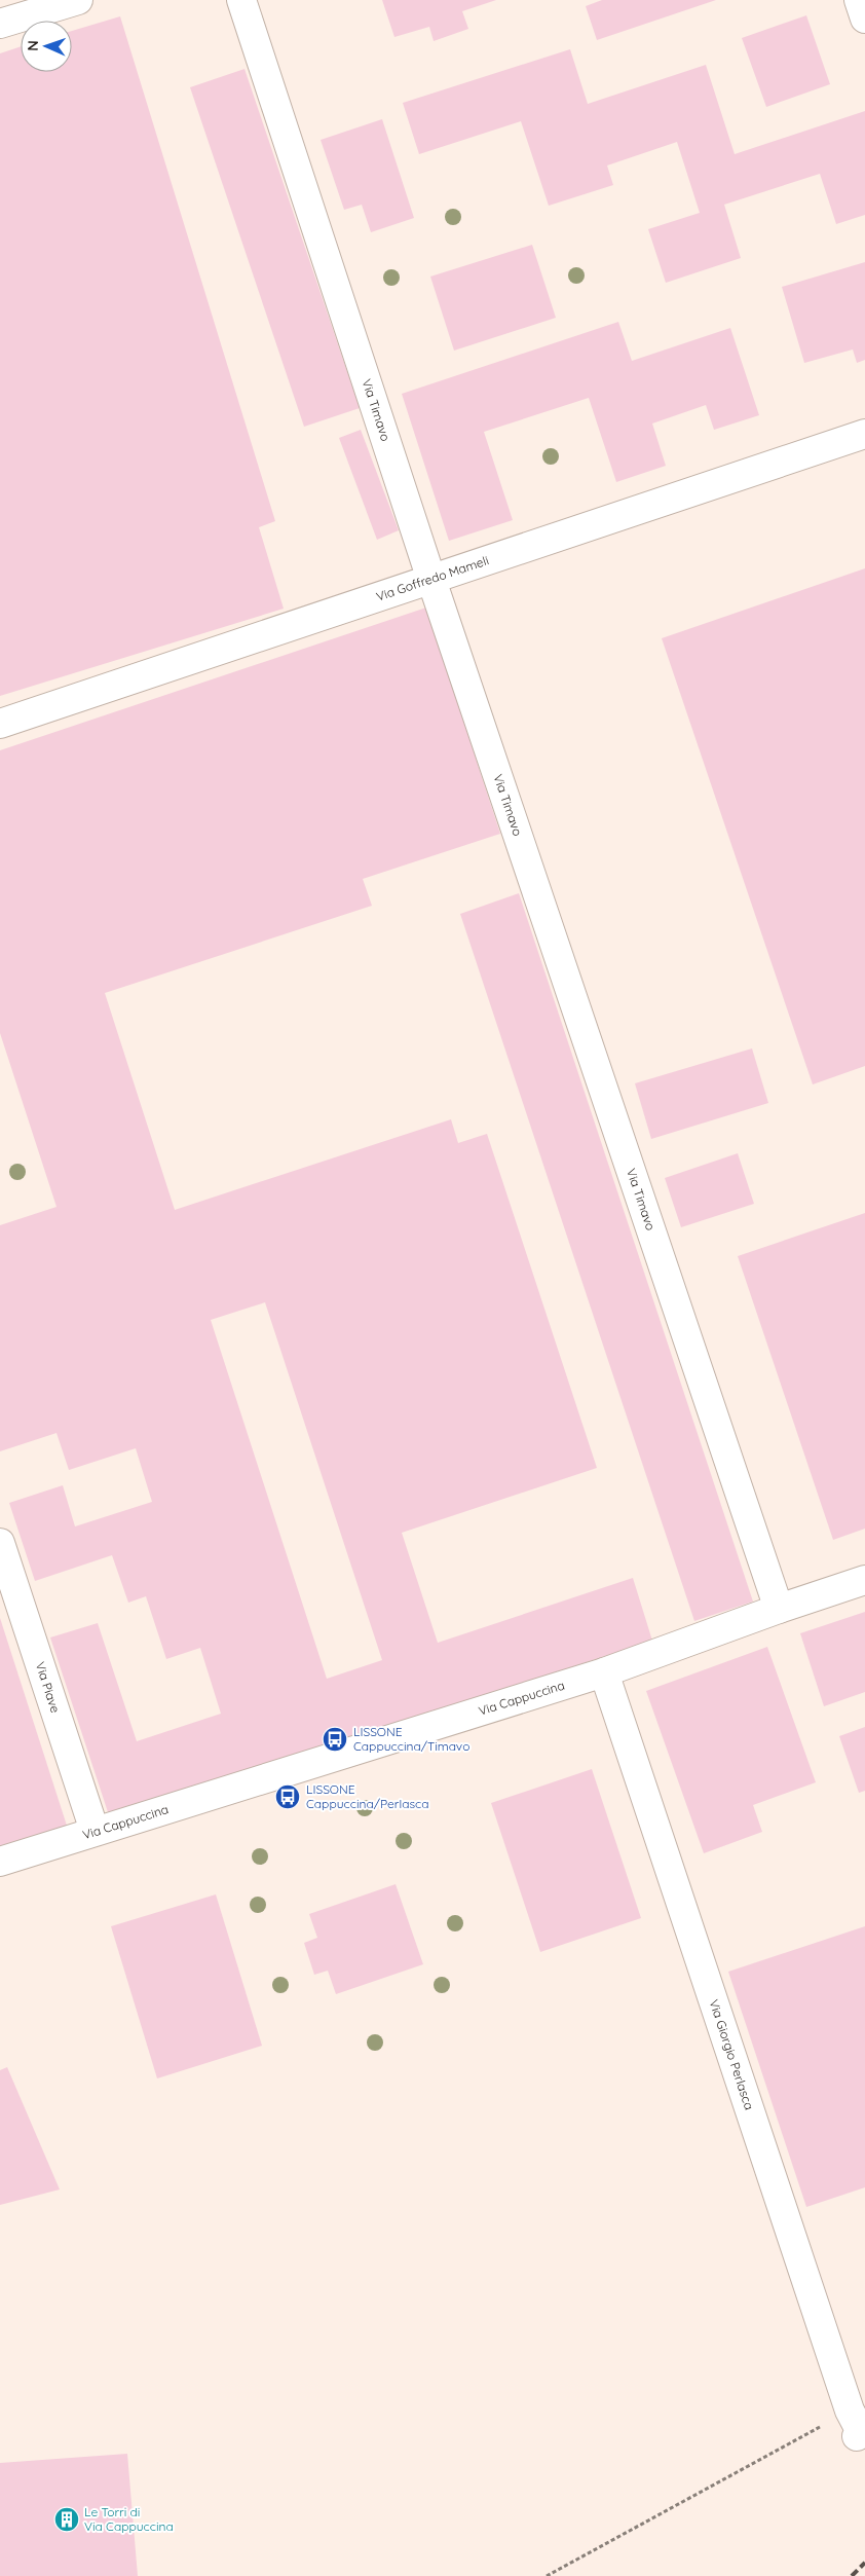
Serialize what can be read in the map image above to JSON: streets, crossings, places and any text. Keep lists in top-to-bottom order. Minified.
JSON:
{"streets":{"street":["Via Timavo","Via Goffredo Mameli","Via Piave","Via Cappuccina","Via Giorgio Perlasca"]},"crossings":[["Via Timavo","Via Goffredo Mameli"],["Via Timavo","Via Cappuccina"],["Via Piave","Via Cappuccina"],["Via Cappuccina","Via Giorgio Perlasca"]],"places":{"bus stop":["LISSONE Cappuccina/Timavo","LISSONE Cappuccina/Perlasca"],"building":["Le Torri di Via Cappuccina"]},"north":"left"}
